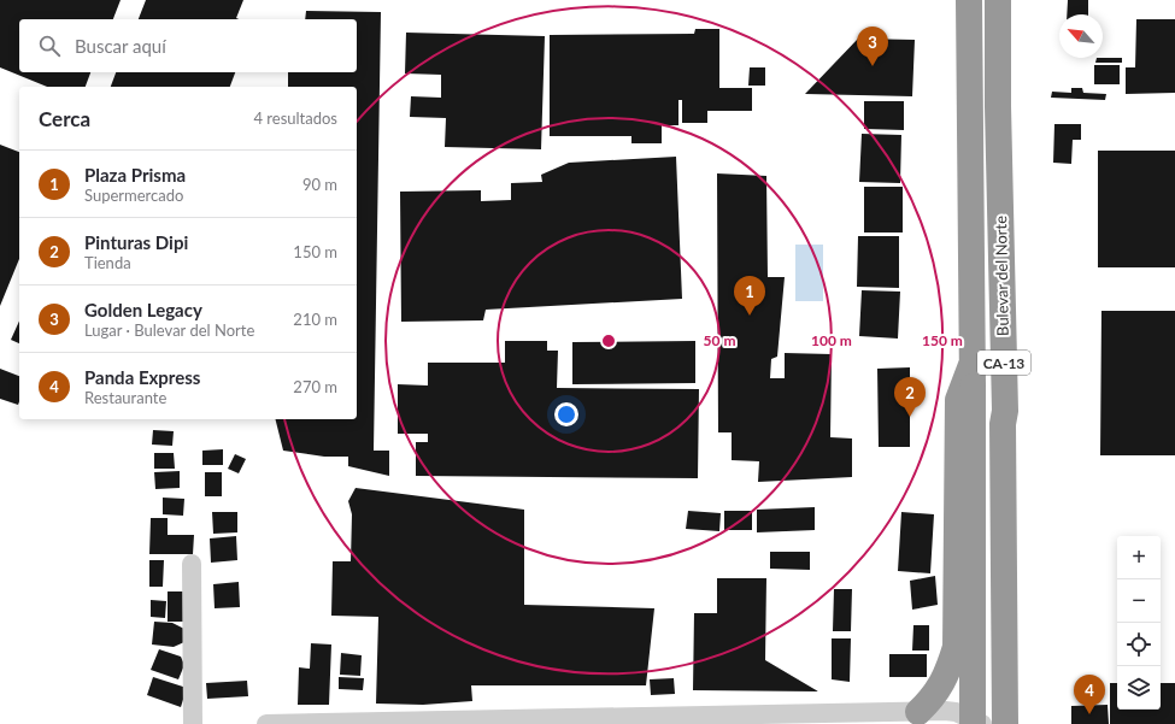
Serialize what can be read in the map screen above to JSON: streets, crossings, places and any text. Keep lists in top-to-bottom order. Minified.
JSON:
{"streets":{"highway":["Bulevar del Norte","CA-13"]},"north":"top left","page":{"search":"Buscar aquí","pins":["3","1","2","4"],"heading":["Cerca","4 resultados"],"list":[{"mark":"1","name":"Plaza Prisma","note":"Supermercado","value":"90 m"},{"mark":"2","name":"Pinturas Dipi","note":"Tienda","value":"150 m"},{"mark":"3","name":"Golden Legacy","note":"Lugar · Bulevar del Norte","value":"210 m"},{"mark":"4","name":"Panda Express","note":"Restaurante","value":"270 m"}],"map_buttons":["+","−"]},"rings":["50 m","100 m","150 m"]}
